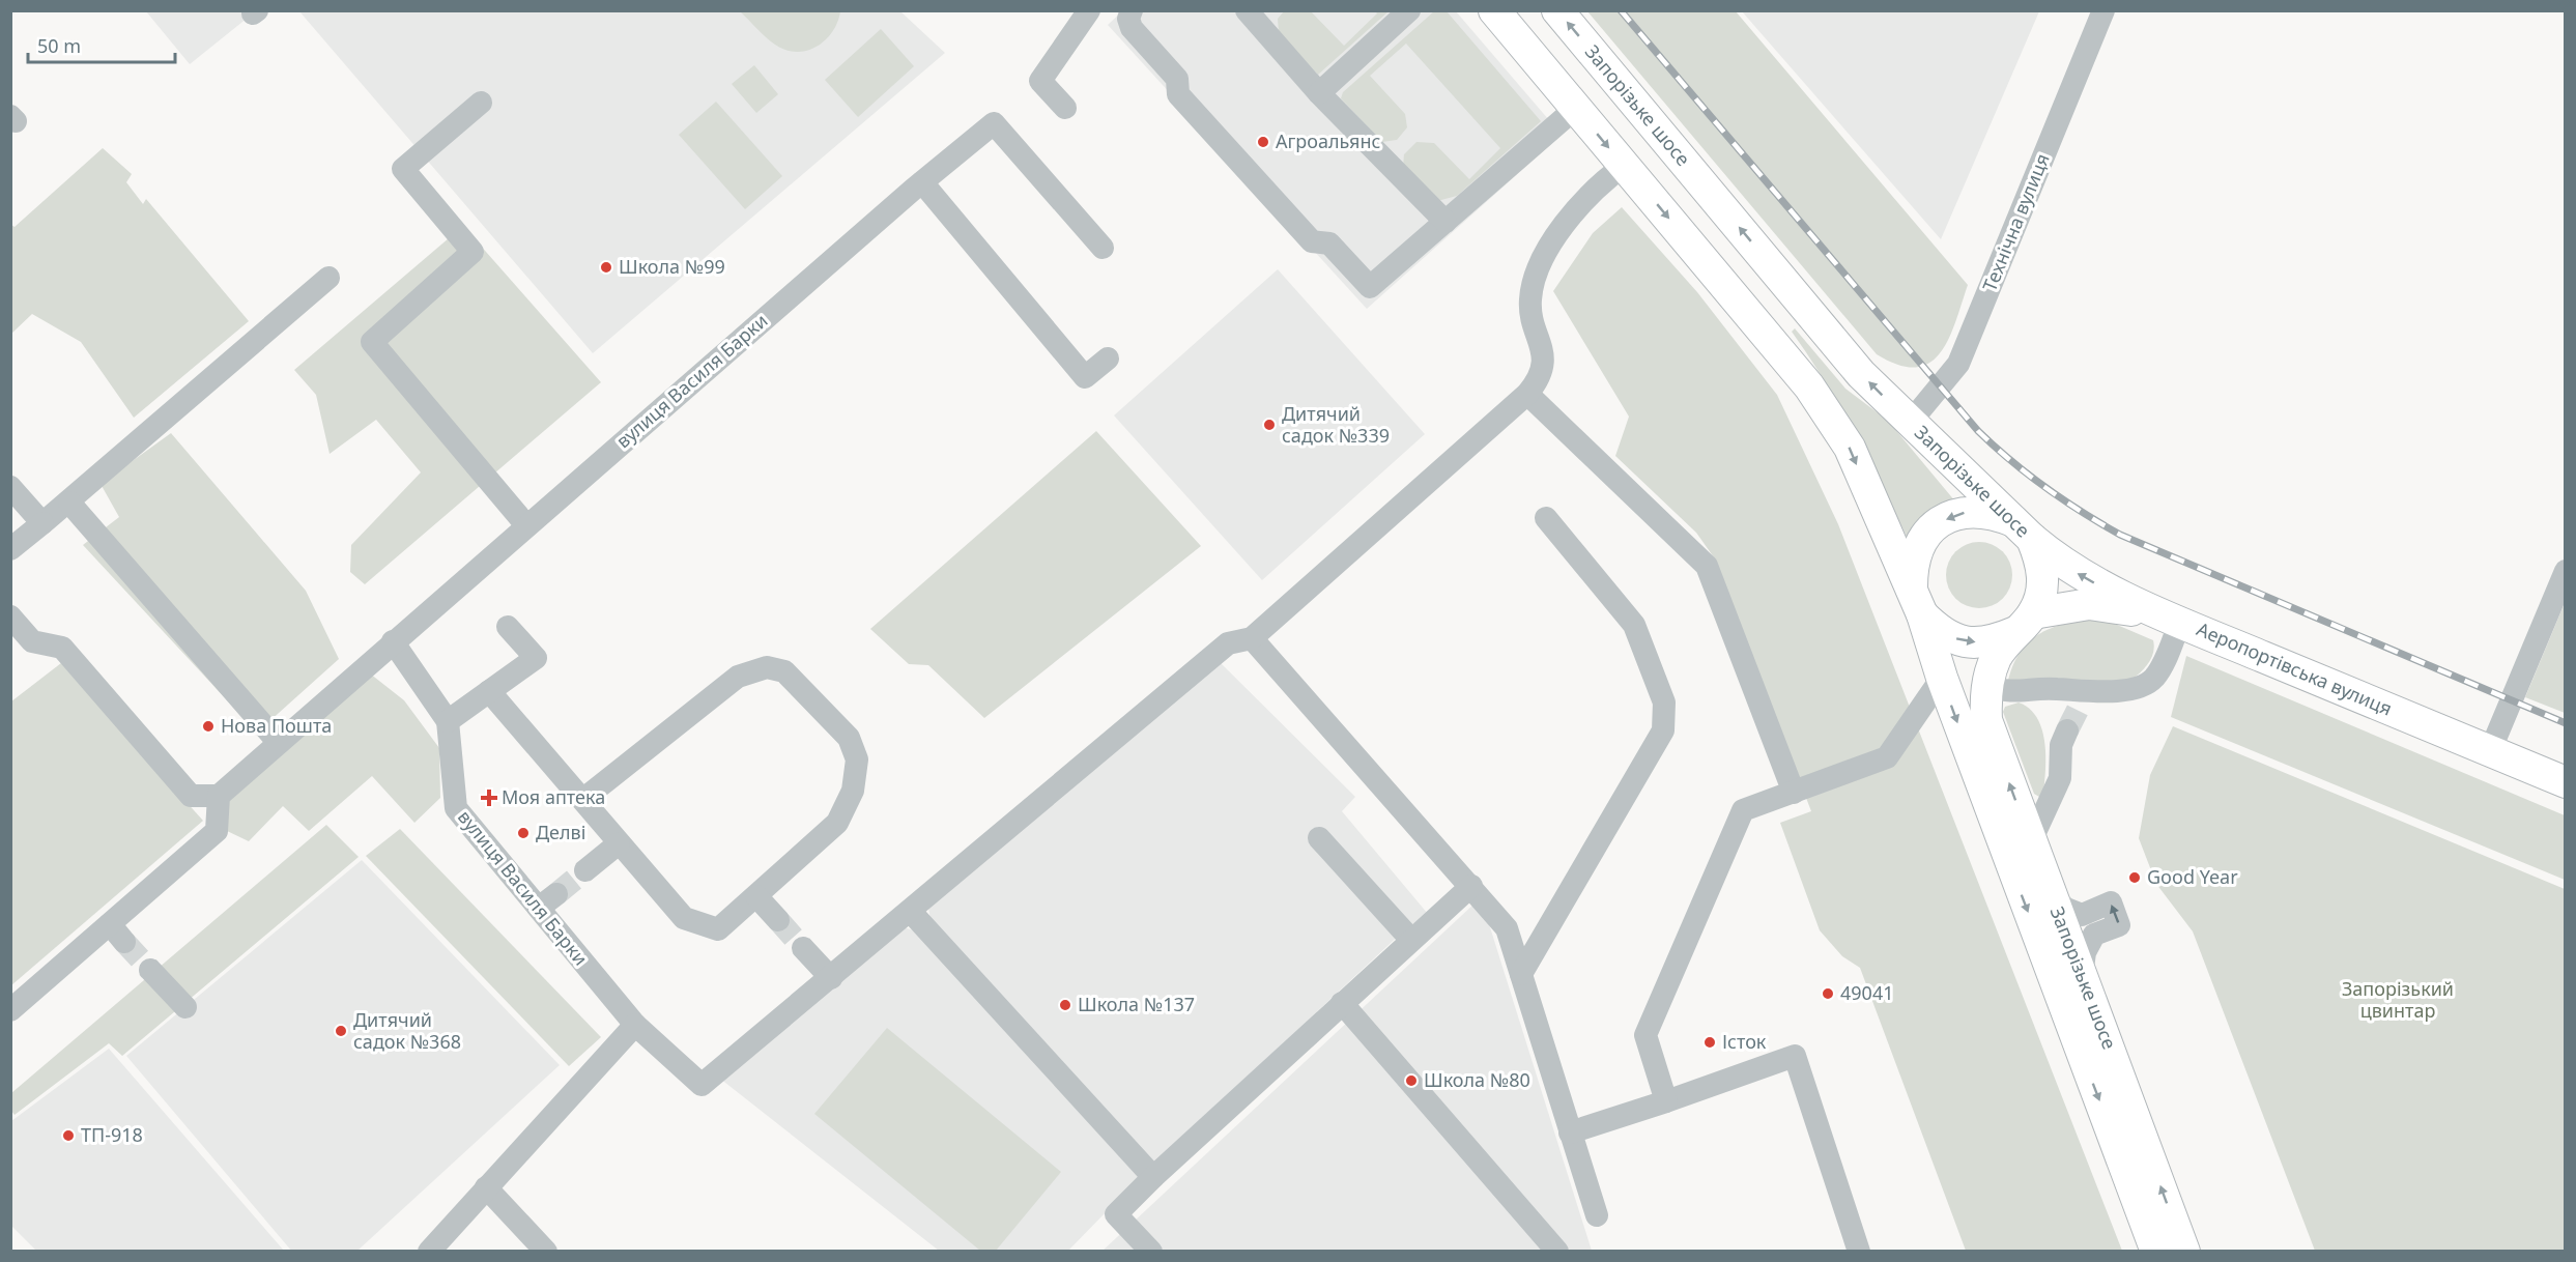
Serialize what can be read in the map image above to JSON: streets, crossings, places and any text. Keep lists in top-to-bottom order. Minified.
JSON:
{"streets":{"main road":["Запорізьке шосе","Аеропортівська вулиця"],"street":["Технічна вулиця","вулиця Василя Барки"]},"crossings":[["Запорізьке шосе","Технічна вулиця"],["Запорізьке шосе","Аеропортівська вулиця"]],"parks":["Запорізький цвинтар"],"places":{"other":["Агроальянс","Школа №99","Дитячий садок №339","Нова Пошта","Делві","Good Year","49041","Школа №137","Дитячий садок №368","Істок","Школа №80","ТП-918"],"health":["Моя аптека"]},"scale_bar":"50 m"}
